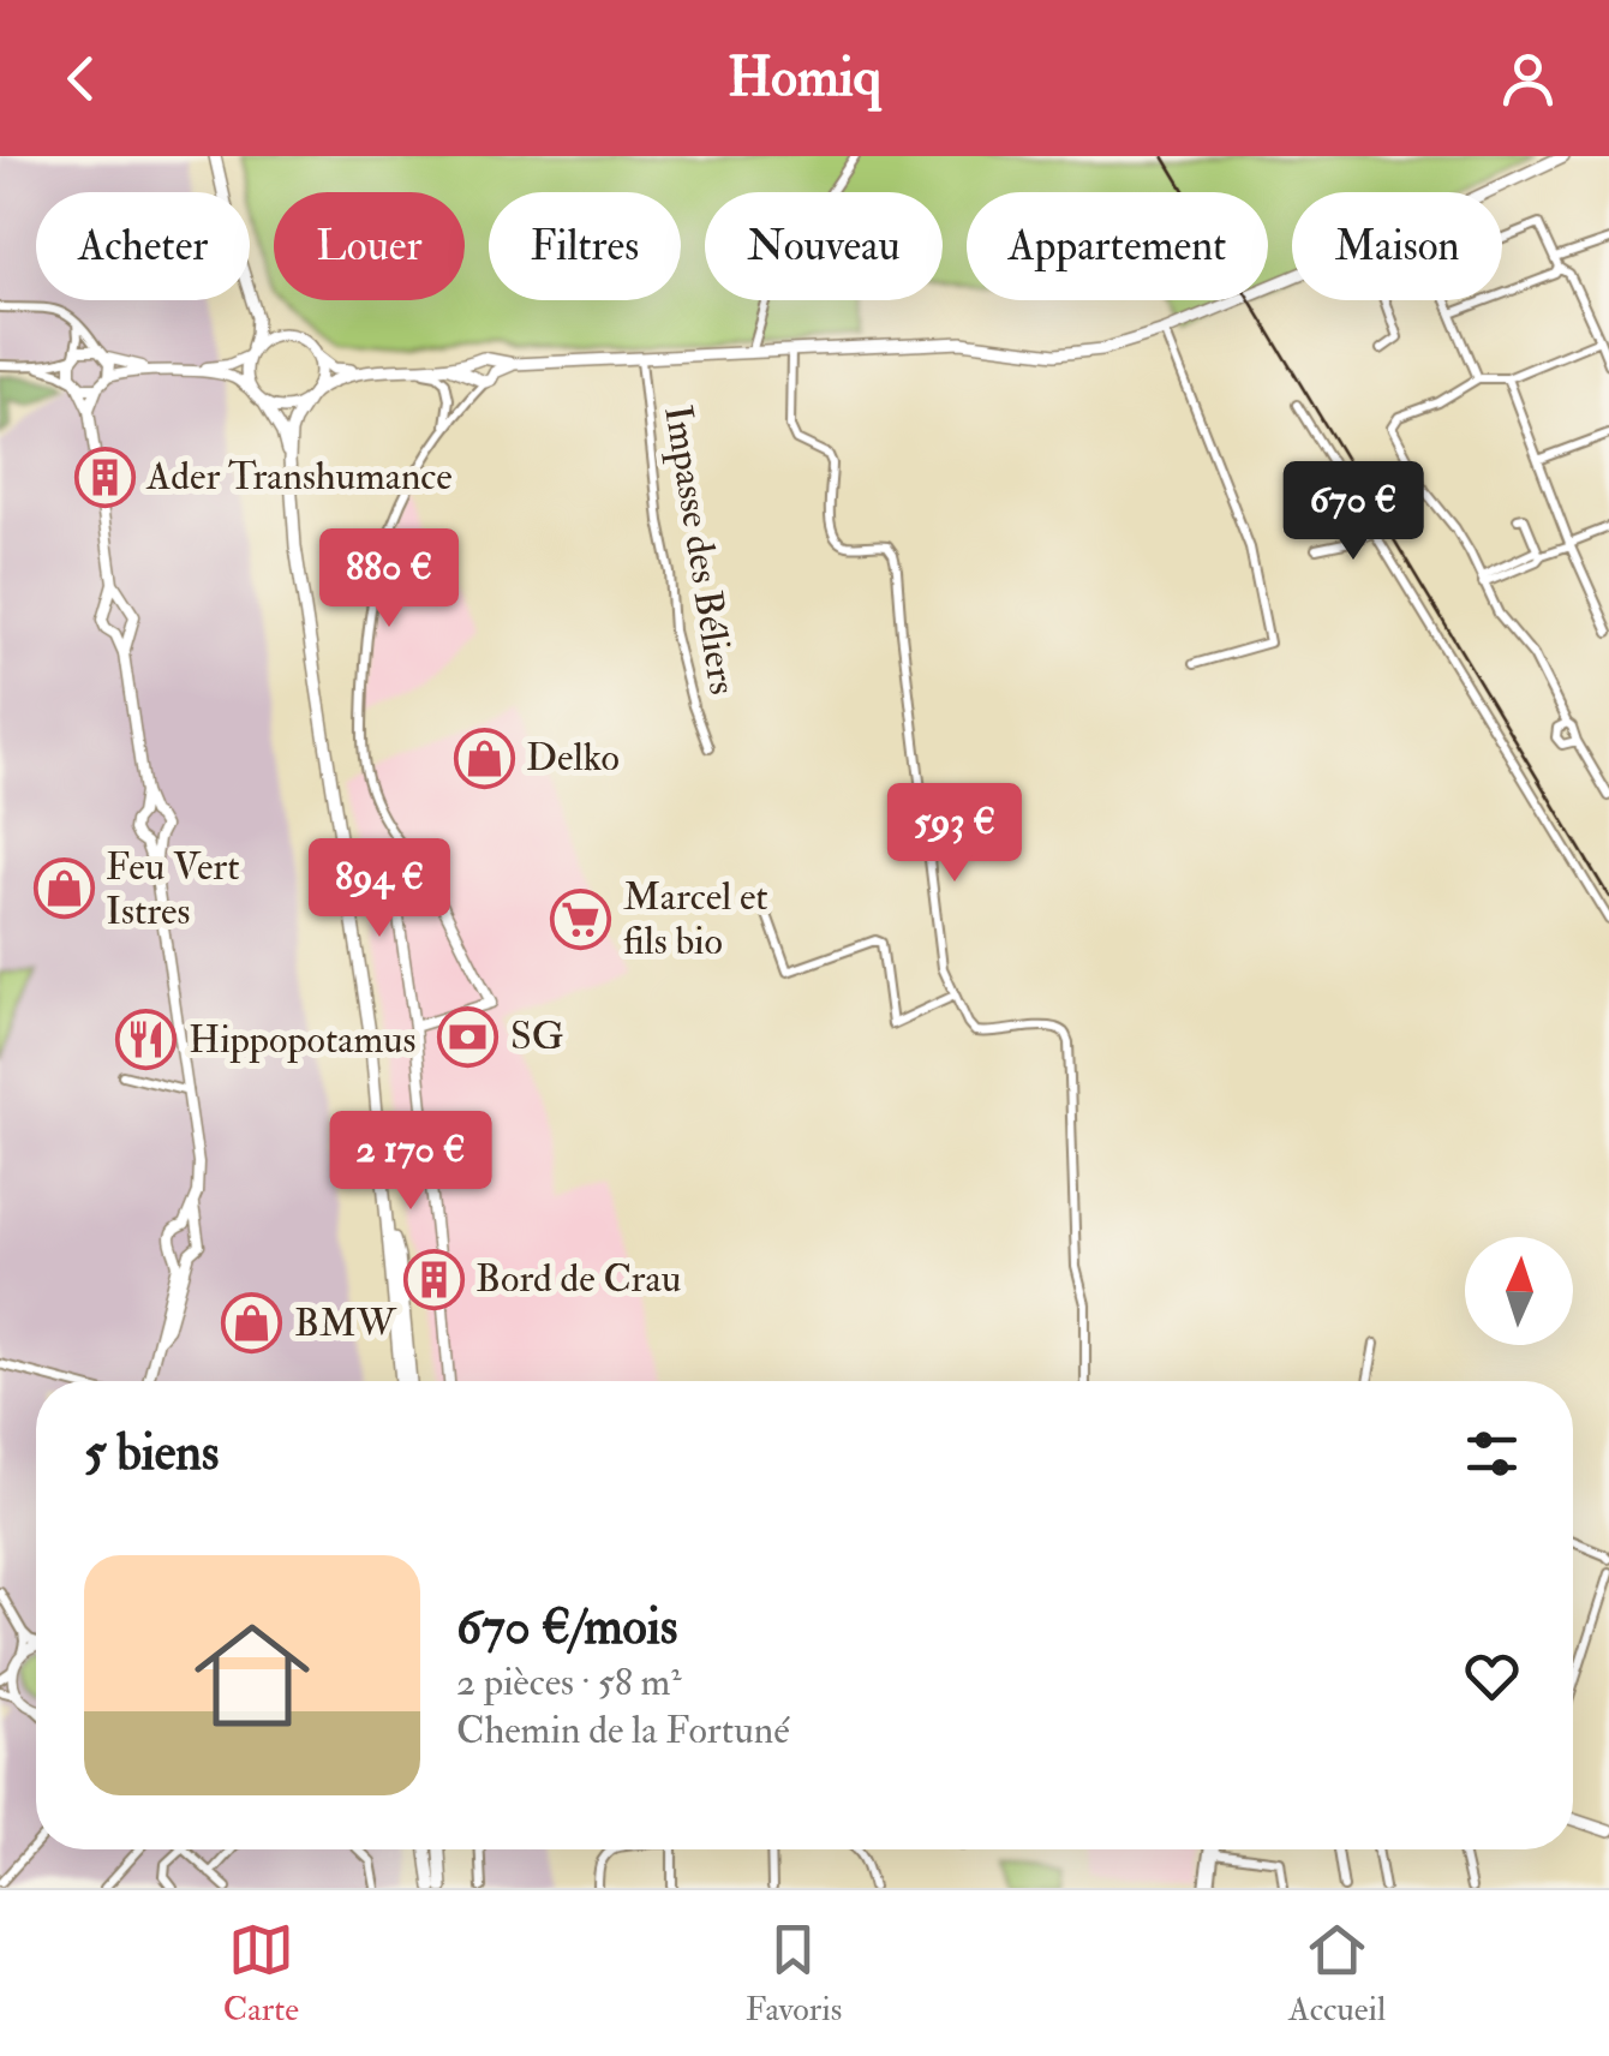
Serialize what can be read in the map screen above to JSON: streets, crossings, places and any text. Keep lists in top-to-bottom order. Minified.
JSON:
{"streets":{"street":["Impasse des Béliers"]},"places":{"building":["Ader Transhumance","Bord de Crau"],"shop":["Delko","Feu Vert Istres","BMW"],"supermarket":["Marcel et fils bio"],"bank":["SG"],"restaurant":["Hippopotamus"]},"north":"top","page":{"header":"Homiq","chip":["Acheter","Louer","Filtres","Nouveau","Appartement","Maison"],"price":["670 €","880 €","593 €","894 €","2 170 €"],"heading":"5 biens","list":[{"name":"670 €/mois","note":"2 pièces · 58 m² · Chemin de la Fortuné"}],"tabs":["Carte","Favoris","Accueil"]}}
